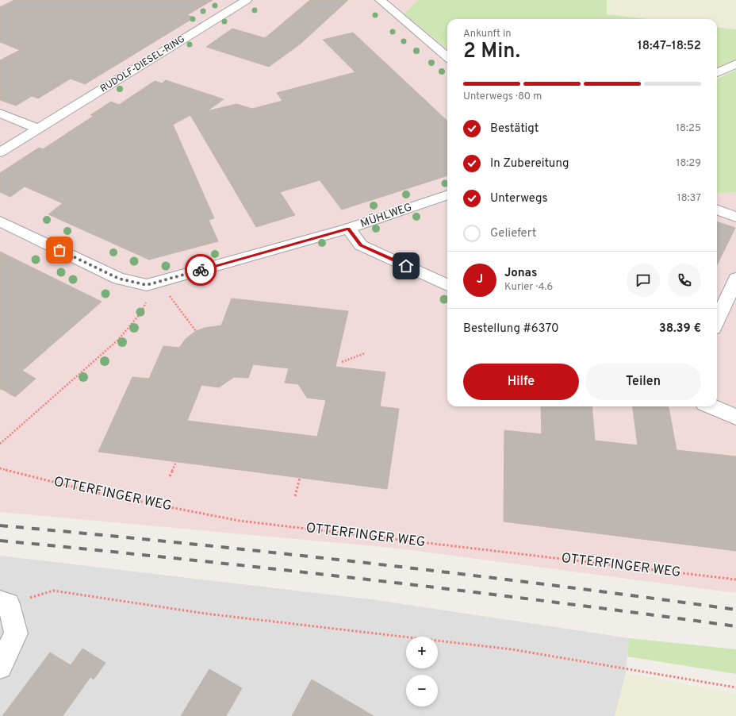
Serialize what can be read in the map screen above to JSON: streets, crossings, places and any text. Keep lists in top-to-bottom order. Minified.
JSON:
{"streets":{"street":["RUDOLF-DIESEL-RING","MÜHLWEG"],"path":["OTTERFINGER WEG"]},"page":{"heading":["2 Min.","Ankunft in","18:47–18:52"],"panel":["Jonas","Kurier · 4.6","Bestellung #6370","38.39 €"],"bar":"Unterwegs · 80 m","list":[["Bestätigt","18:25"],["In Zubereitung","18:29"],["Unterwegs","18:37"],"Geliefert"],"round":"J","buttons":["Hilfe","Teilen"],"map_buttons":["+","−"]}}
